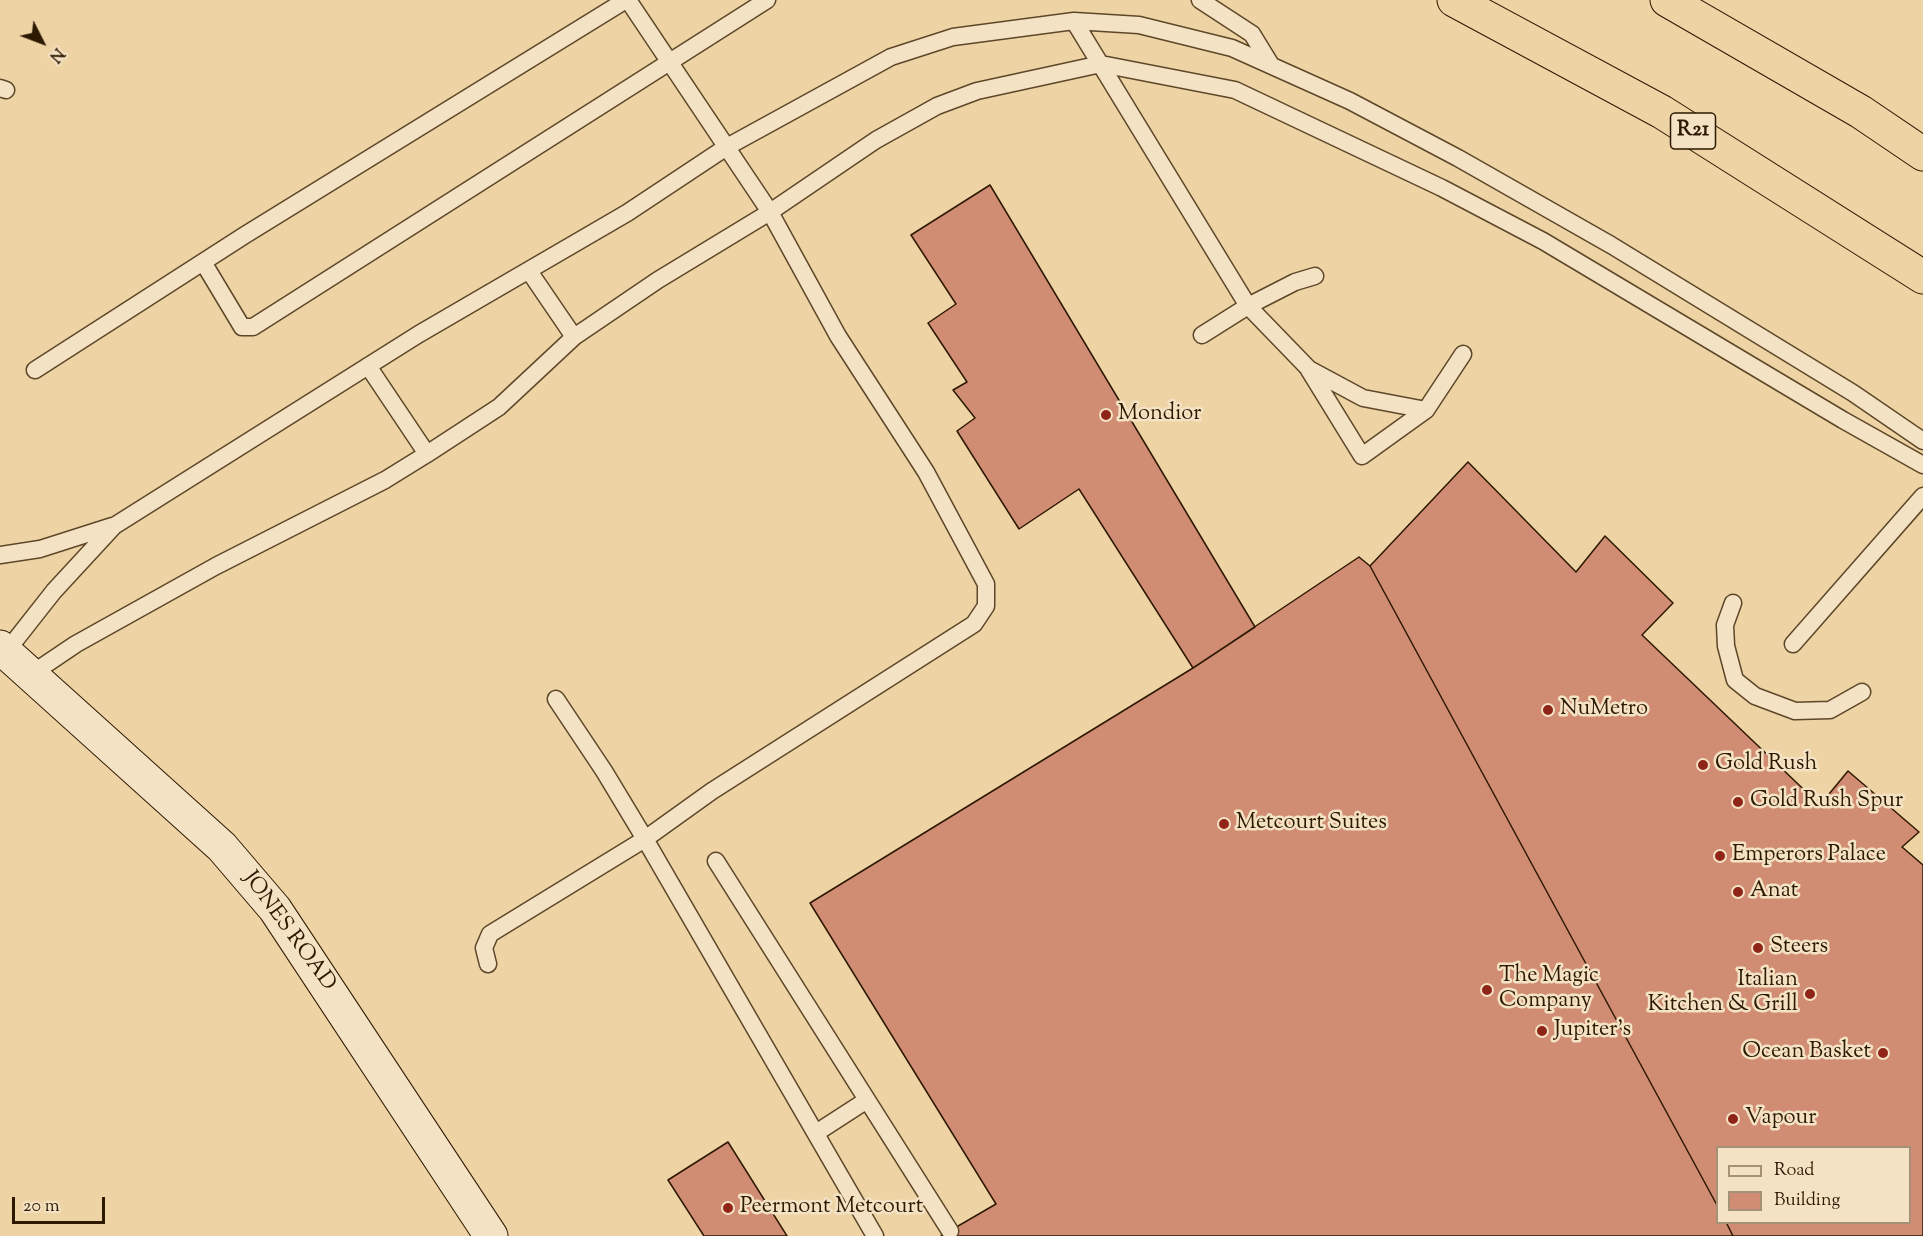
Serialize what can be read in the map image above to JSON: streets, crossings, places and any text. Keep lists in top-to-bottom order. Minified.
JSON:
{"streets":{"highway":["R21"],"street":["JONES ROAD"]},"places":["Mondior","NuMetro","Gold Rush","Gold Rush Spur","Metcourt Suites","Emperors Palace","Anat","Steers","The Magic Company","Italian Kitchen & Grill","Jupiter's","Ocean Basket","Vapour","Peermont Metcourt"],"legend":["Road","Building"],"scale_bar":"20 m","north":"bottom right"}
